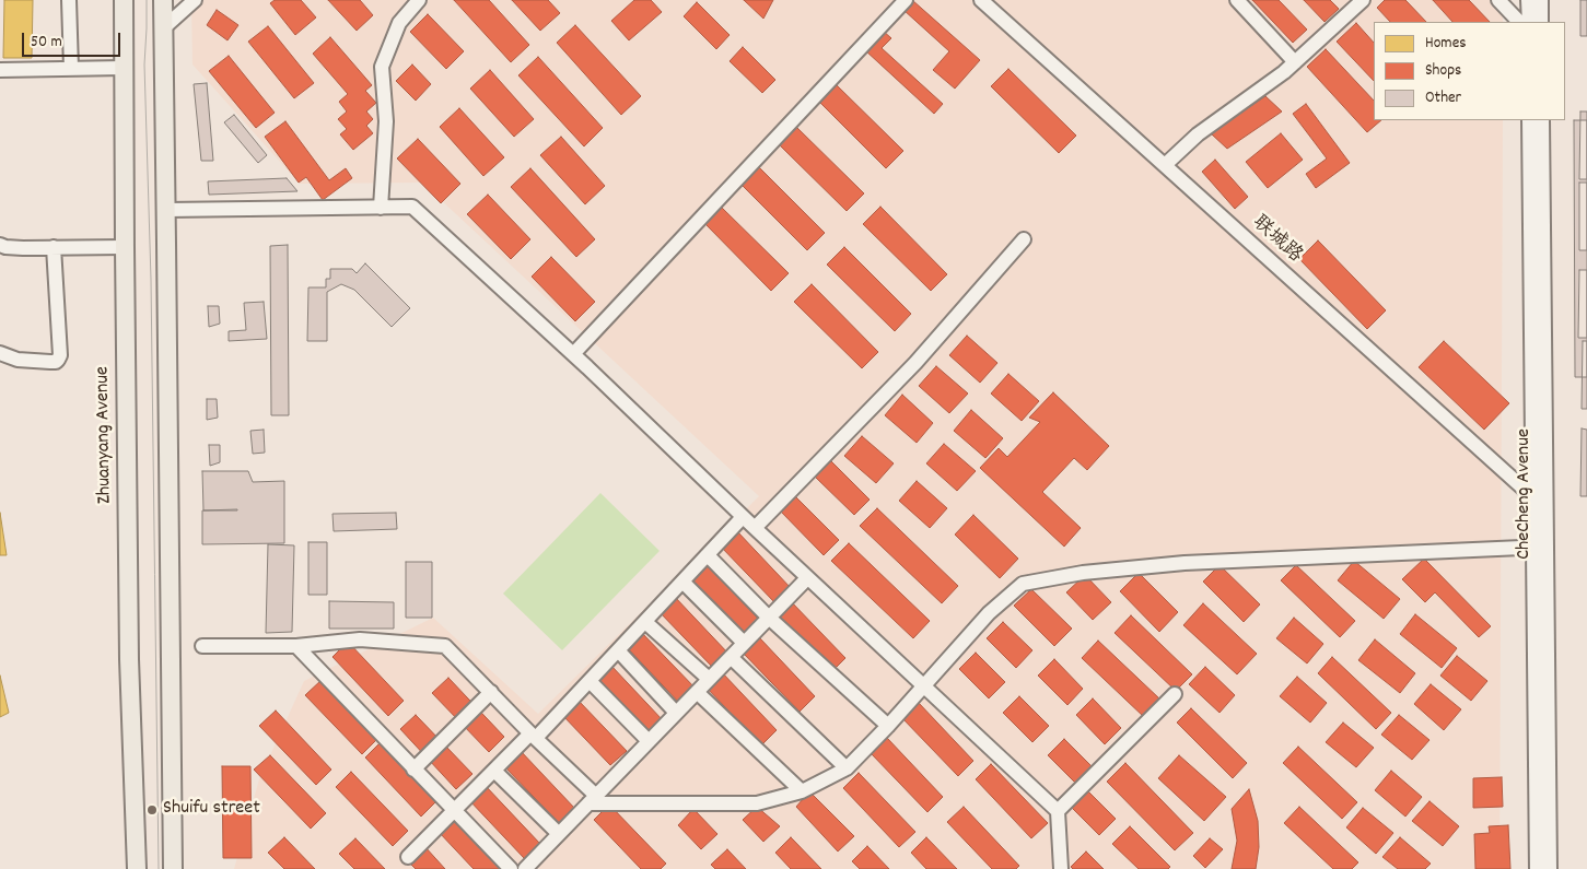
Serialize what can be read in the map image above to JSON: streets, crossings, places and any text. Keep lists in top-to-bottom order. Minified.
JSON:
{"streets":{"main road":["Zhuanyang Avenue"],"street":["联城路","CheCheng Avenue"]},"crossings":[["联城路","CheCheng Avenue"]],"places":["Shuifu street"],"legend":["Homes","Shops","Other"],"scale_bar":"50 m"}
